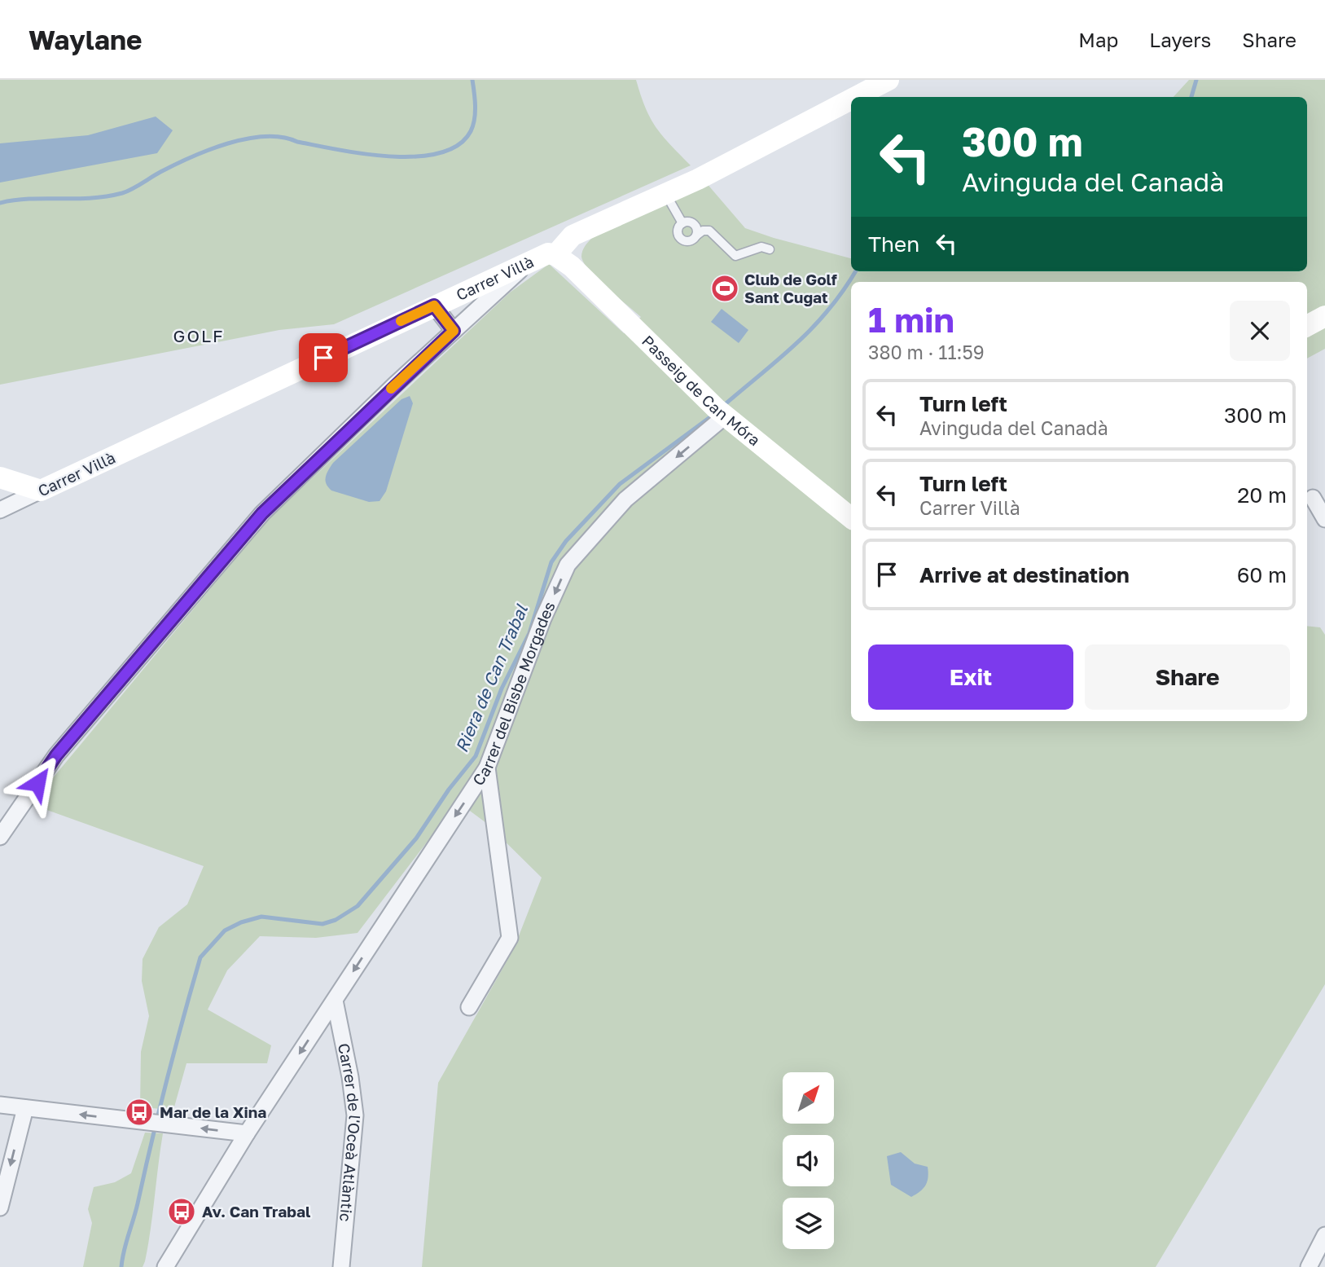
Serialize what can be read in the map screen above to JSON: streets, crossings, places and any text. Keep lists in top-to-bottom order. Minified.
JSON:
{"streets":{"street":["Carrer Villà","Passeig de Can Móra","Carrer del Bisbe Morgades","Carrer de l'Oceà Atlàntic"]},"crossings":[["Carrer Villà","Passeig de Can Móra"],["Passeig de Can Móra","Carrer del Bisbe Morgades"],["Carrer del Bisbe Morgades","Carrer de l'Oceà Atlàntic"]],"one_way":["Carrer del Bisbe Morgades"],"districts":["GOLF"],"water":["Riera de Can Trabal"],"places":{"sports":["Club de Golf Sant Cugat"],"bus stop":["Mar de la Xina","Av. Can Trabal"]},"north":"top right","page":{"header":"Waylane","nav":["Map","Layers","Share"],"turn":["300 m","Avinguda del Canadà"],"then":"Then","heading":["1 min","380 m · 11:59"],"list":[{"name":"Turn left","note":"Avinguda del Canadà","value":"300 m"},{"name":"Turn left","note":"Carrer Villà","value":"20 m"},{"name":"Arrive at destination","value":"60 m"}],"buttons":["Exit","Share"]}}
